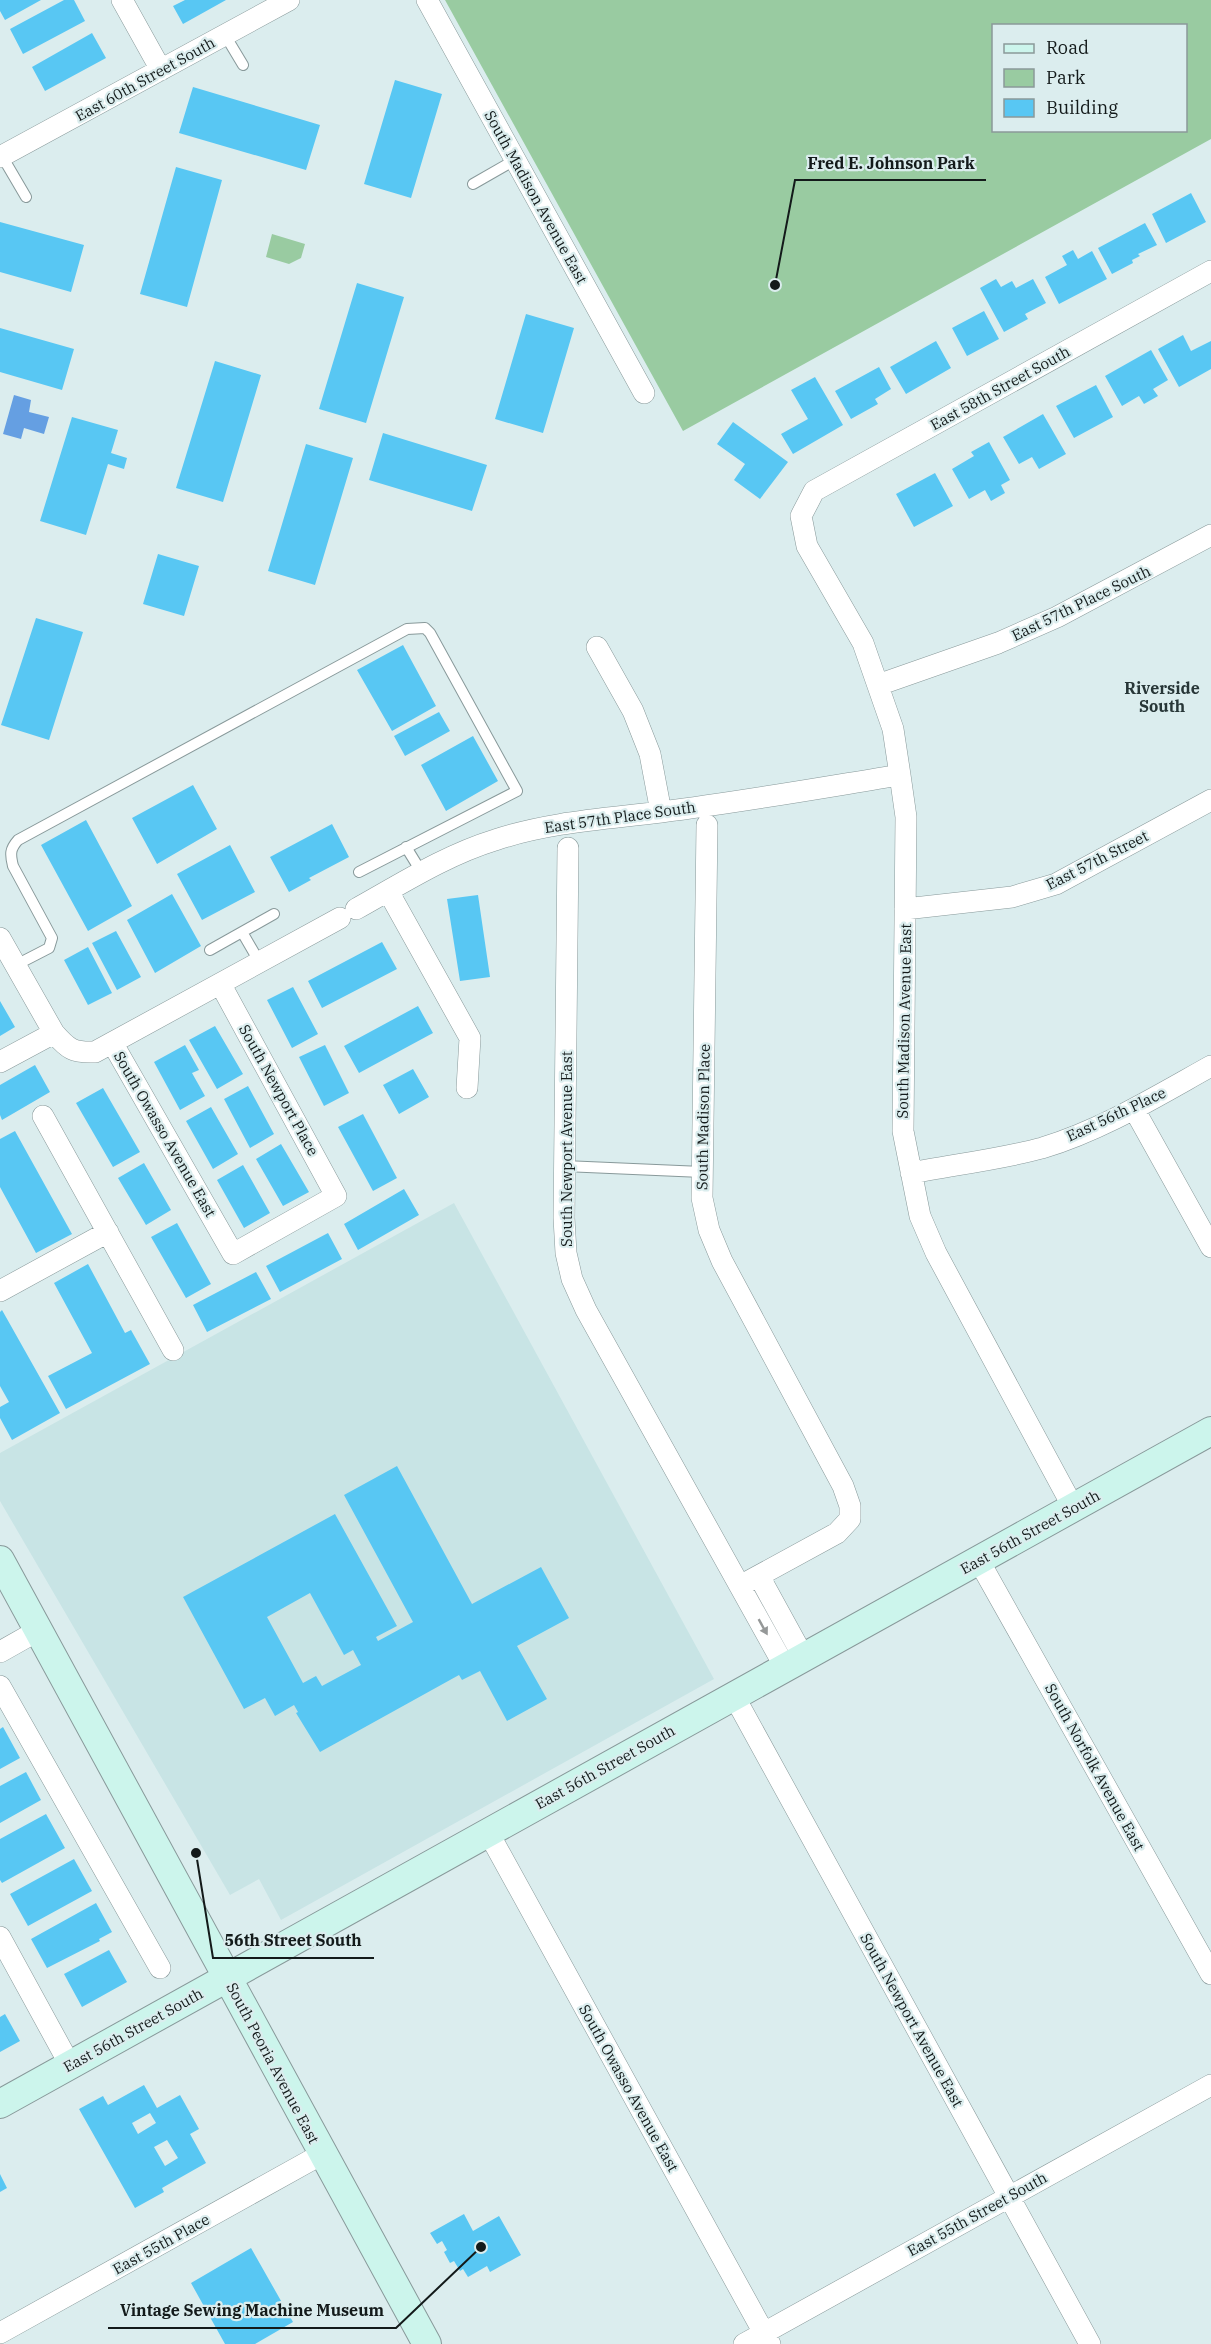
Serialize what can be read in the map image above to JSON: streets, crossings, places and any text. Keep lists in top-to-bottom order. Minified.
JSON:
{"streets":{"street":["East 60th Street South","South Madison Avenue East","East 58th Street South","East 57th Place South","East 57th Street","South Newport Place","East 56th Place","South Madison Place","South Owasso Avenue East","South Newport Avenue East","East 56th Street South","South Norfolk Avenue East","South Peoria Avenue East","East 55th Street South","East 55th Place"]},"crossings":[["South Madison Avenue East","East 58th Street South"],["South Madison Avenue East","East 57th Place South"],["South Madison Avenue East","East 57th Street"],["South Madison Avenue East","East 56th Place"],["South Madison Avenue East","East 56th Street South"],["East 57th Place South","South Newport Place"],["East 57th Place South","South Owasso Avenue East"],["South Newport Place","South Owasso Avenue East"],["South Owasso Avenue East","East 56th Street South"],["South Owasso Avenue East","East 55th Street South"],["South Newport Avenue East","East 56th Street South"],["South Newport Avenue East","East 55th Street South"],["East 56th Street South","South Norfolk Avenue East"],["East 56th Street South","South Peoria Avenue East"],["South Peoria Avenue East","East 55th Place"]],"districts":["Riverside South"],"places":["Fred E. Johnson Park","56th Street South","Vintage Sewing Machine Museum"],"legend":["Road","Park","Building"]}
